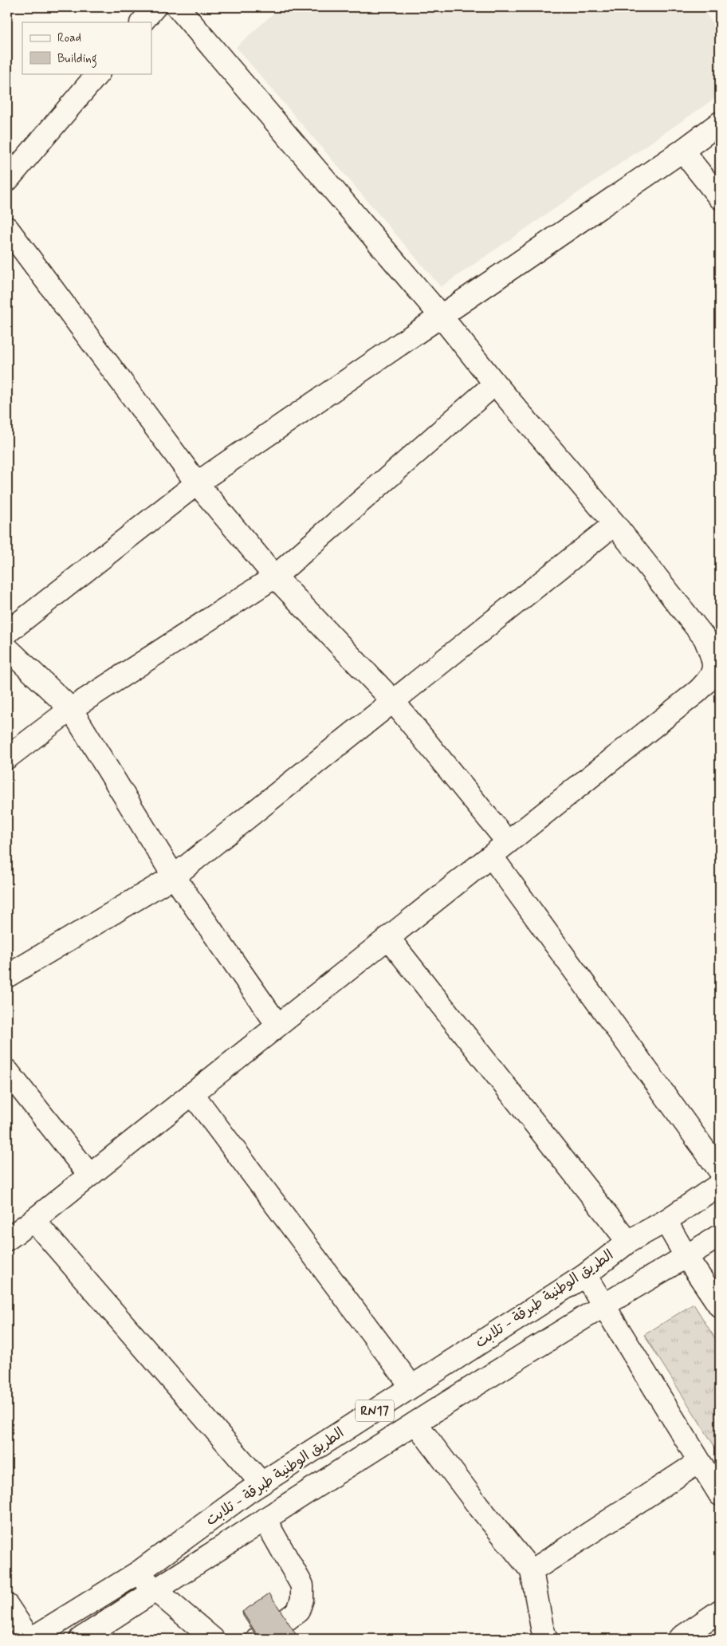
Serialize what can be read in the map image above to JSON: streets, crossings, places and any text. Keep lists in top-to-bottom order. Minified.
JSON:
{"streets":{"street":["الطريق الوطنية طبرقة - تلابت","RN17"]},"legend":["Road","Building"]}
